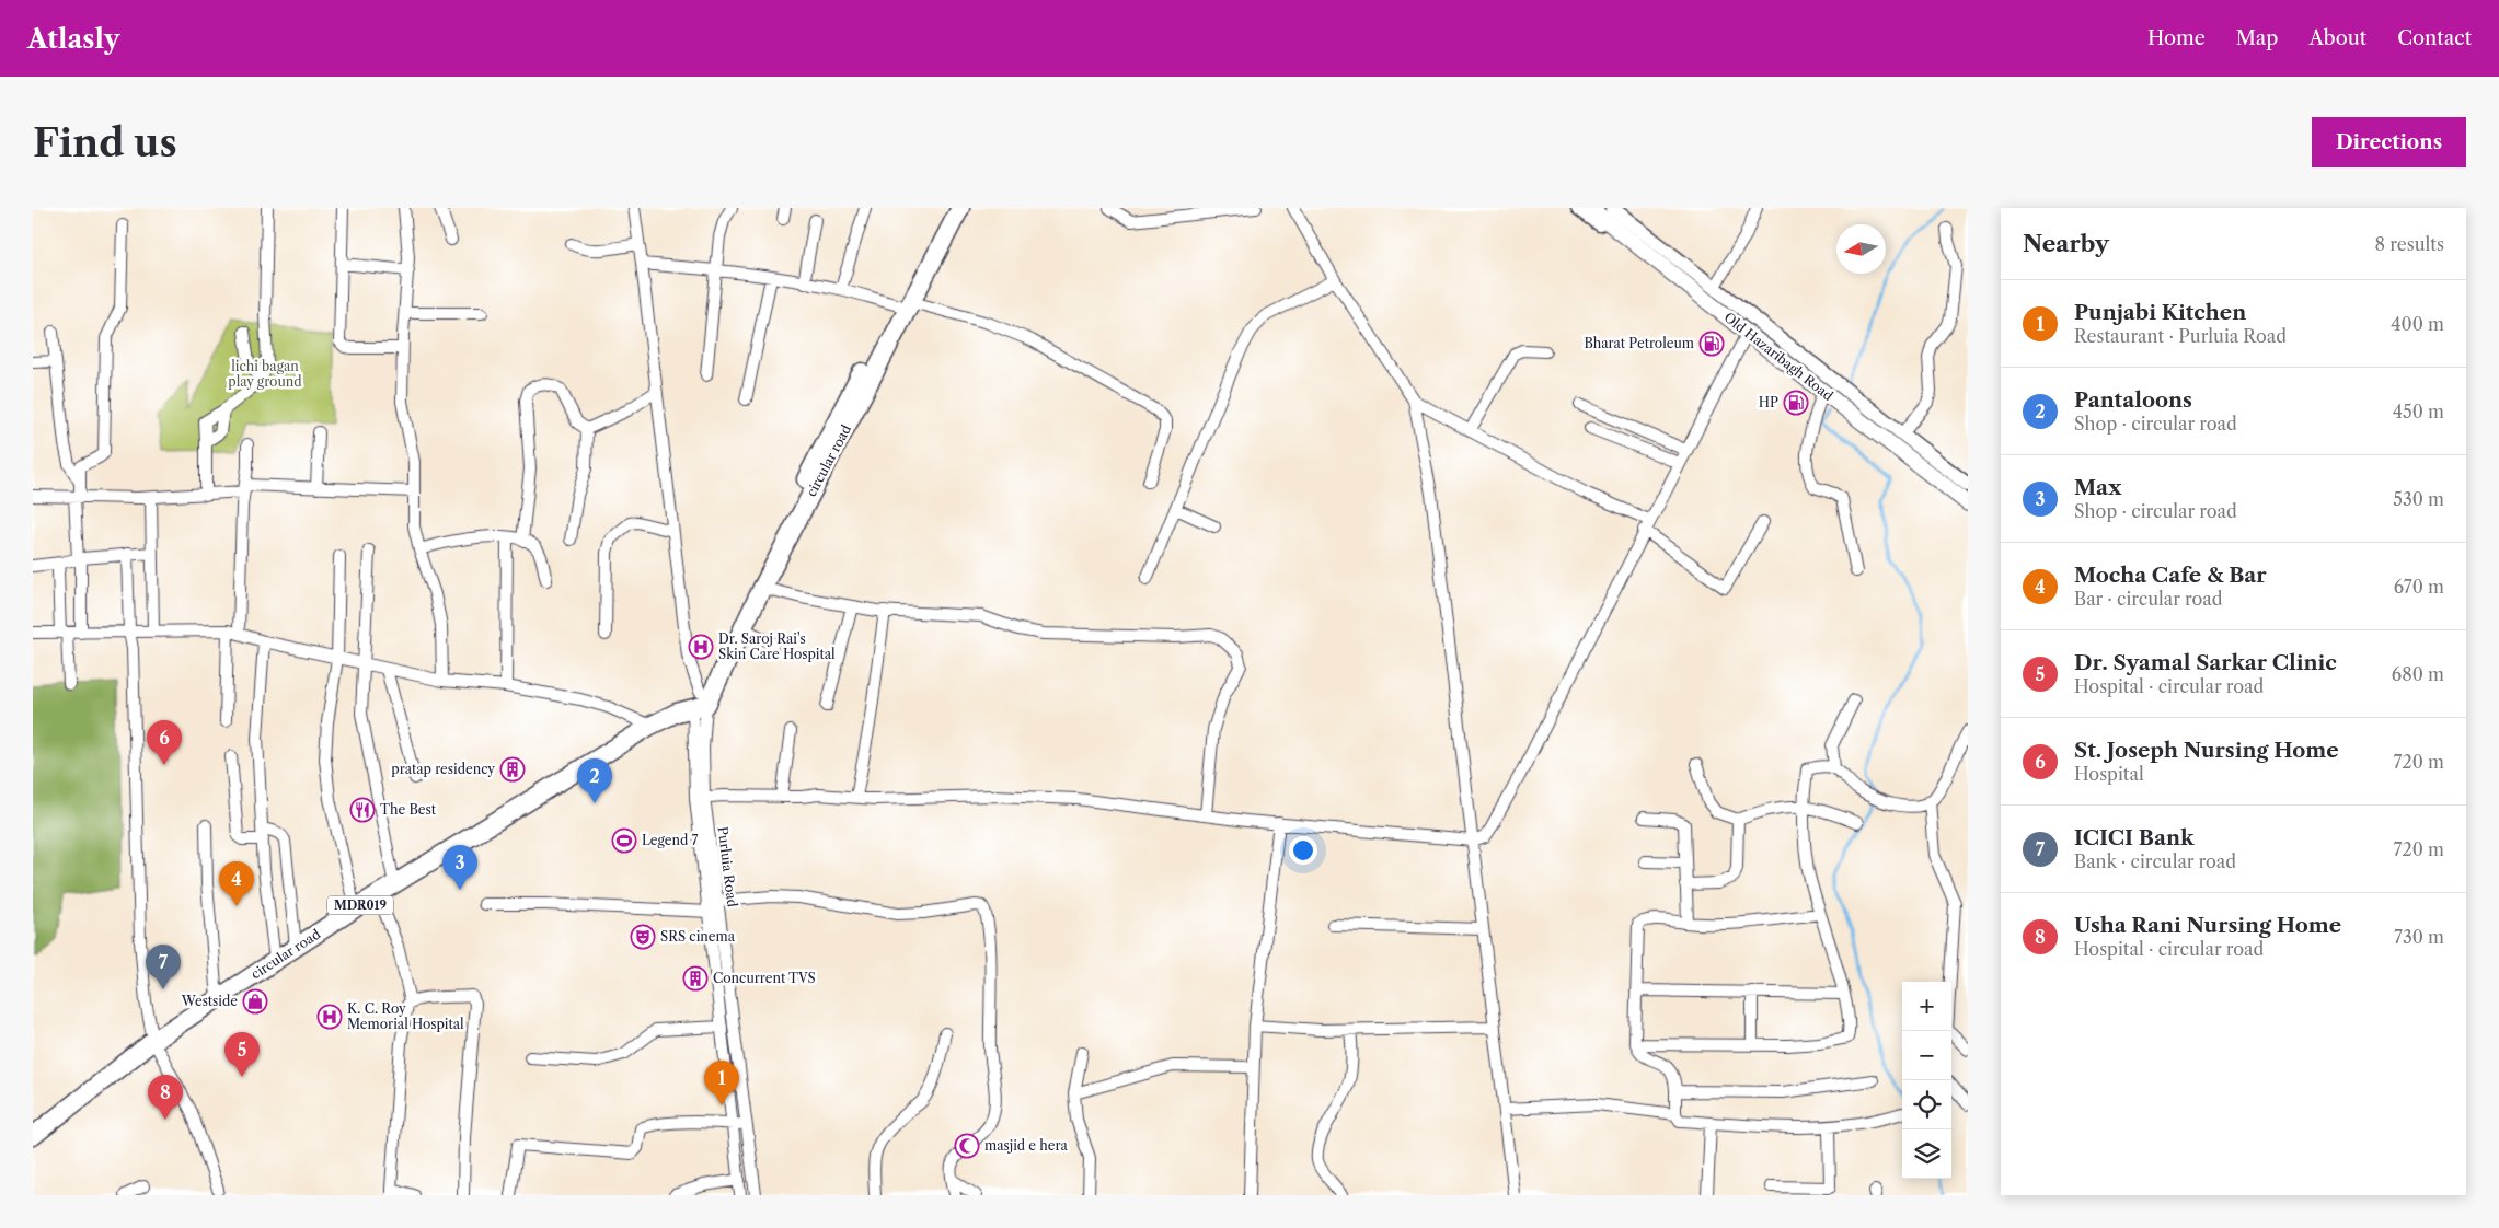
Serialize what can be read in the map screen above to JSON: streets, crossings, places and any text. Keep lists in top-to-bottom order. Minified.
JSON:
{"streets":{"main road":["Old Hazaribagh Road","circular road","MDR019"],"street":["Purluia Road"]},"crossings":[["circular road","Purluia Road"]],"parks":["lichi bagan play ground"],"places":{"fuel station":["Bharat Petroleum","HP"],"hospital":["Dr. Saroj Rai's Skin Care Hospital","K. C. Roy Memorial Hospital"],"building":["pratap residency","Concurrent TVS"],"restaurant":["The Best"],"sports":["Legend 7"],"theatre":["SRS cinema"],"shop":["Westside"],"mosque":["masjid e hera"]},"north":"left","page":{"header":"Atlasly","nav":["Home","Map","About","Contact"],"buttons":"Directions","title":"Find us","heading":["Nearby","8 results"],"list":[{"mark":"1","name":"Punjabi Kitchen","note":"Restaurant · Purluia Road","value":"400 m"},{"mark":"2","name":"Pantaloons","note":"Shop · circular road","value":"450 m"},{"mark":"3","name":"Max","note":"Shop · circular road","value":"530 m"},{"mark":"4","name":"Mocha Cafe & Bar","note":"Bar · circular road","value":"670 m"},{"mark":"5","name":"Dr. Syamal Sarkar Clinic","note":"Hospital · circular road","value":"680 m"},{"mark":"6","name":"St. Joseph Nursing Home","note":"Hospital","value":"720 m"},{"mark":"7","name":"ICICI Bank","note":"Bank · circular road","value":"720 m"},{"mark":"8","name":"Usha Rani Nursing Home","note":"Hospital · circular road","value":"730 m"}],"pins":["6","2","3","4","7","5","1","8"],"map_buttons":["+","−"]}}
